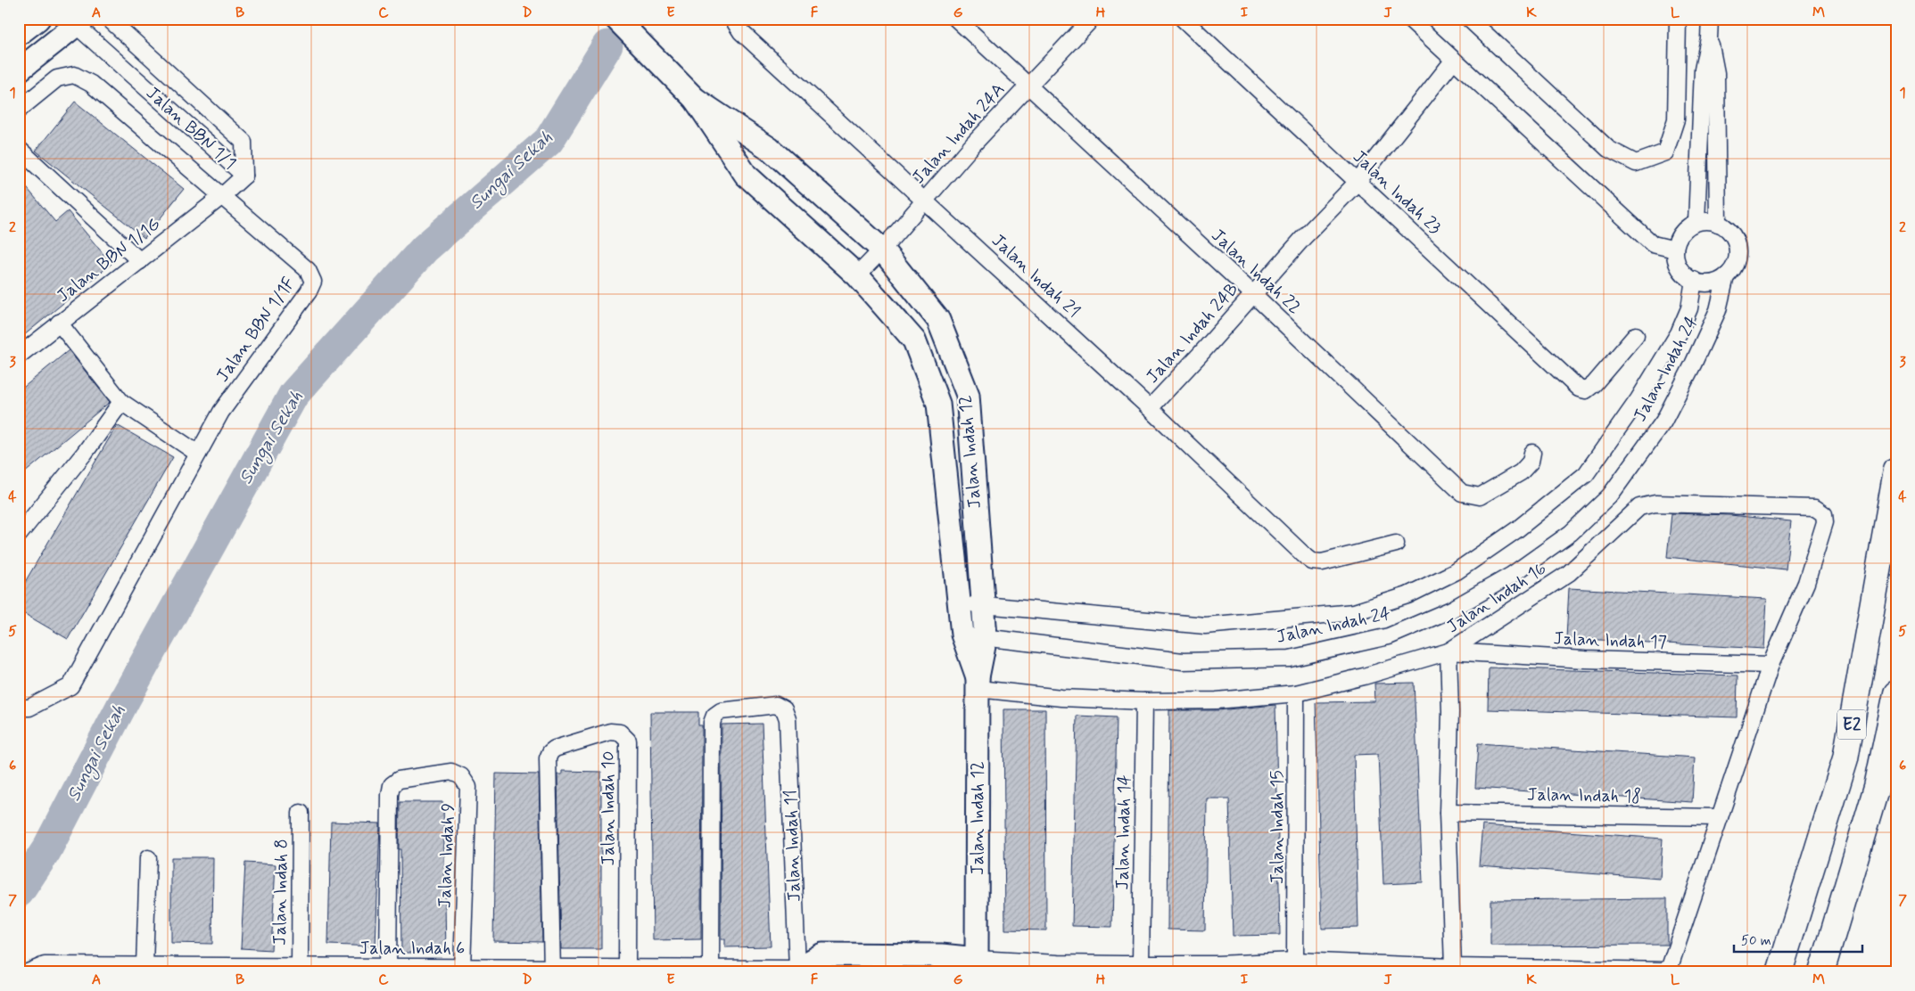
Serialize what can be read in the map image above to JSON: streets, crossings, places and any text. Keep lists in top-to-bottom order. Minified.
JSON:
{"streets":{"highway":["E2"],"street":["Jalan BBN 1/1","Jalan Indah 24A","Jalan Indah 23","Jalan BBN 1/1G","Jalan Indah 22","Jalan Indah 21","Jalan BBN 1/1F","Jalan Indah 24B","Jalan Indah 24","Jalan Indah 12","Jalan Indah 16","Jalan Indah 17","Jalan Indah 18","Jalan Indah 10","Jalan Indah 15","Jalan Indah 14","Jalan Indah 11","Jalan Indah 9","Jalan Indah 8","Jalan Indah 6"]},"crossings":[["Jalan BBN 1/1","Jalan BBN 1/1G"],["Jalan Indah 24A","Jalan Indah 22"],["Jalan Indah 24A","Jalan Indah 21"],["Jalan Indah 24A","Jalan Indah 12"],["Jalan Indah 23","Jalan Indah 24B"],["Jalan BBN 1/1G","Jalan BBN 1/1F"],["Jalan Indah 22","Jalan Indah 24B"],["Jalan Indah 21","Jalan Indah 24B"],["Jalan Indah 24","Jalan Indah 12"],["Jalan Indah 16","Jalan Indah 17"],["Jalan Indah 16","Jalan Indah 18"],["Jalan Indah 10","Jalan Indah 6"],["Jalan Indah 11","Jalan Indah 6"],["Jalan Indah 9","Jalan Indah 6"],["Jalan Indah 8","Jalan Indah 6"]],"water":["Sungai Sekah"],"scale_bar":"50 m","grid":{"columns":["A","B","C","D","E","F","G","H","I","J","K","L","M"],"rows":["1","2","3","4","5","6","7"]}}
